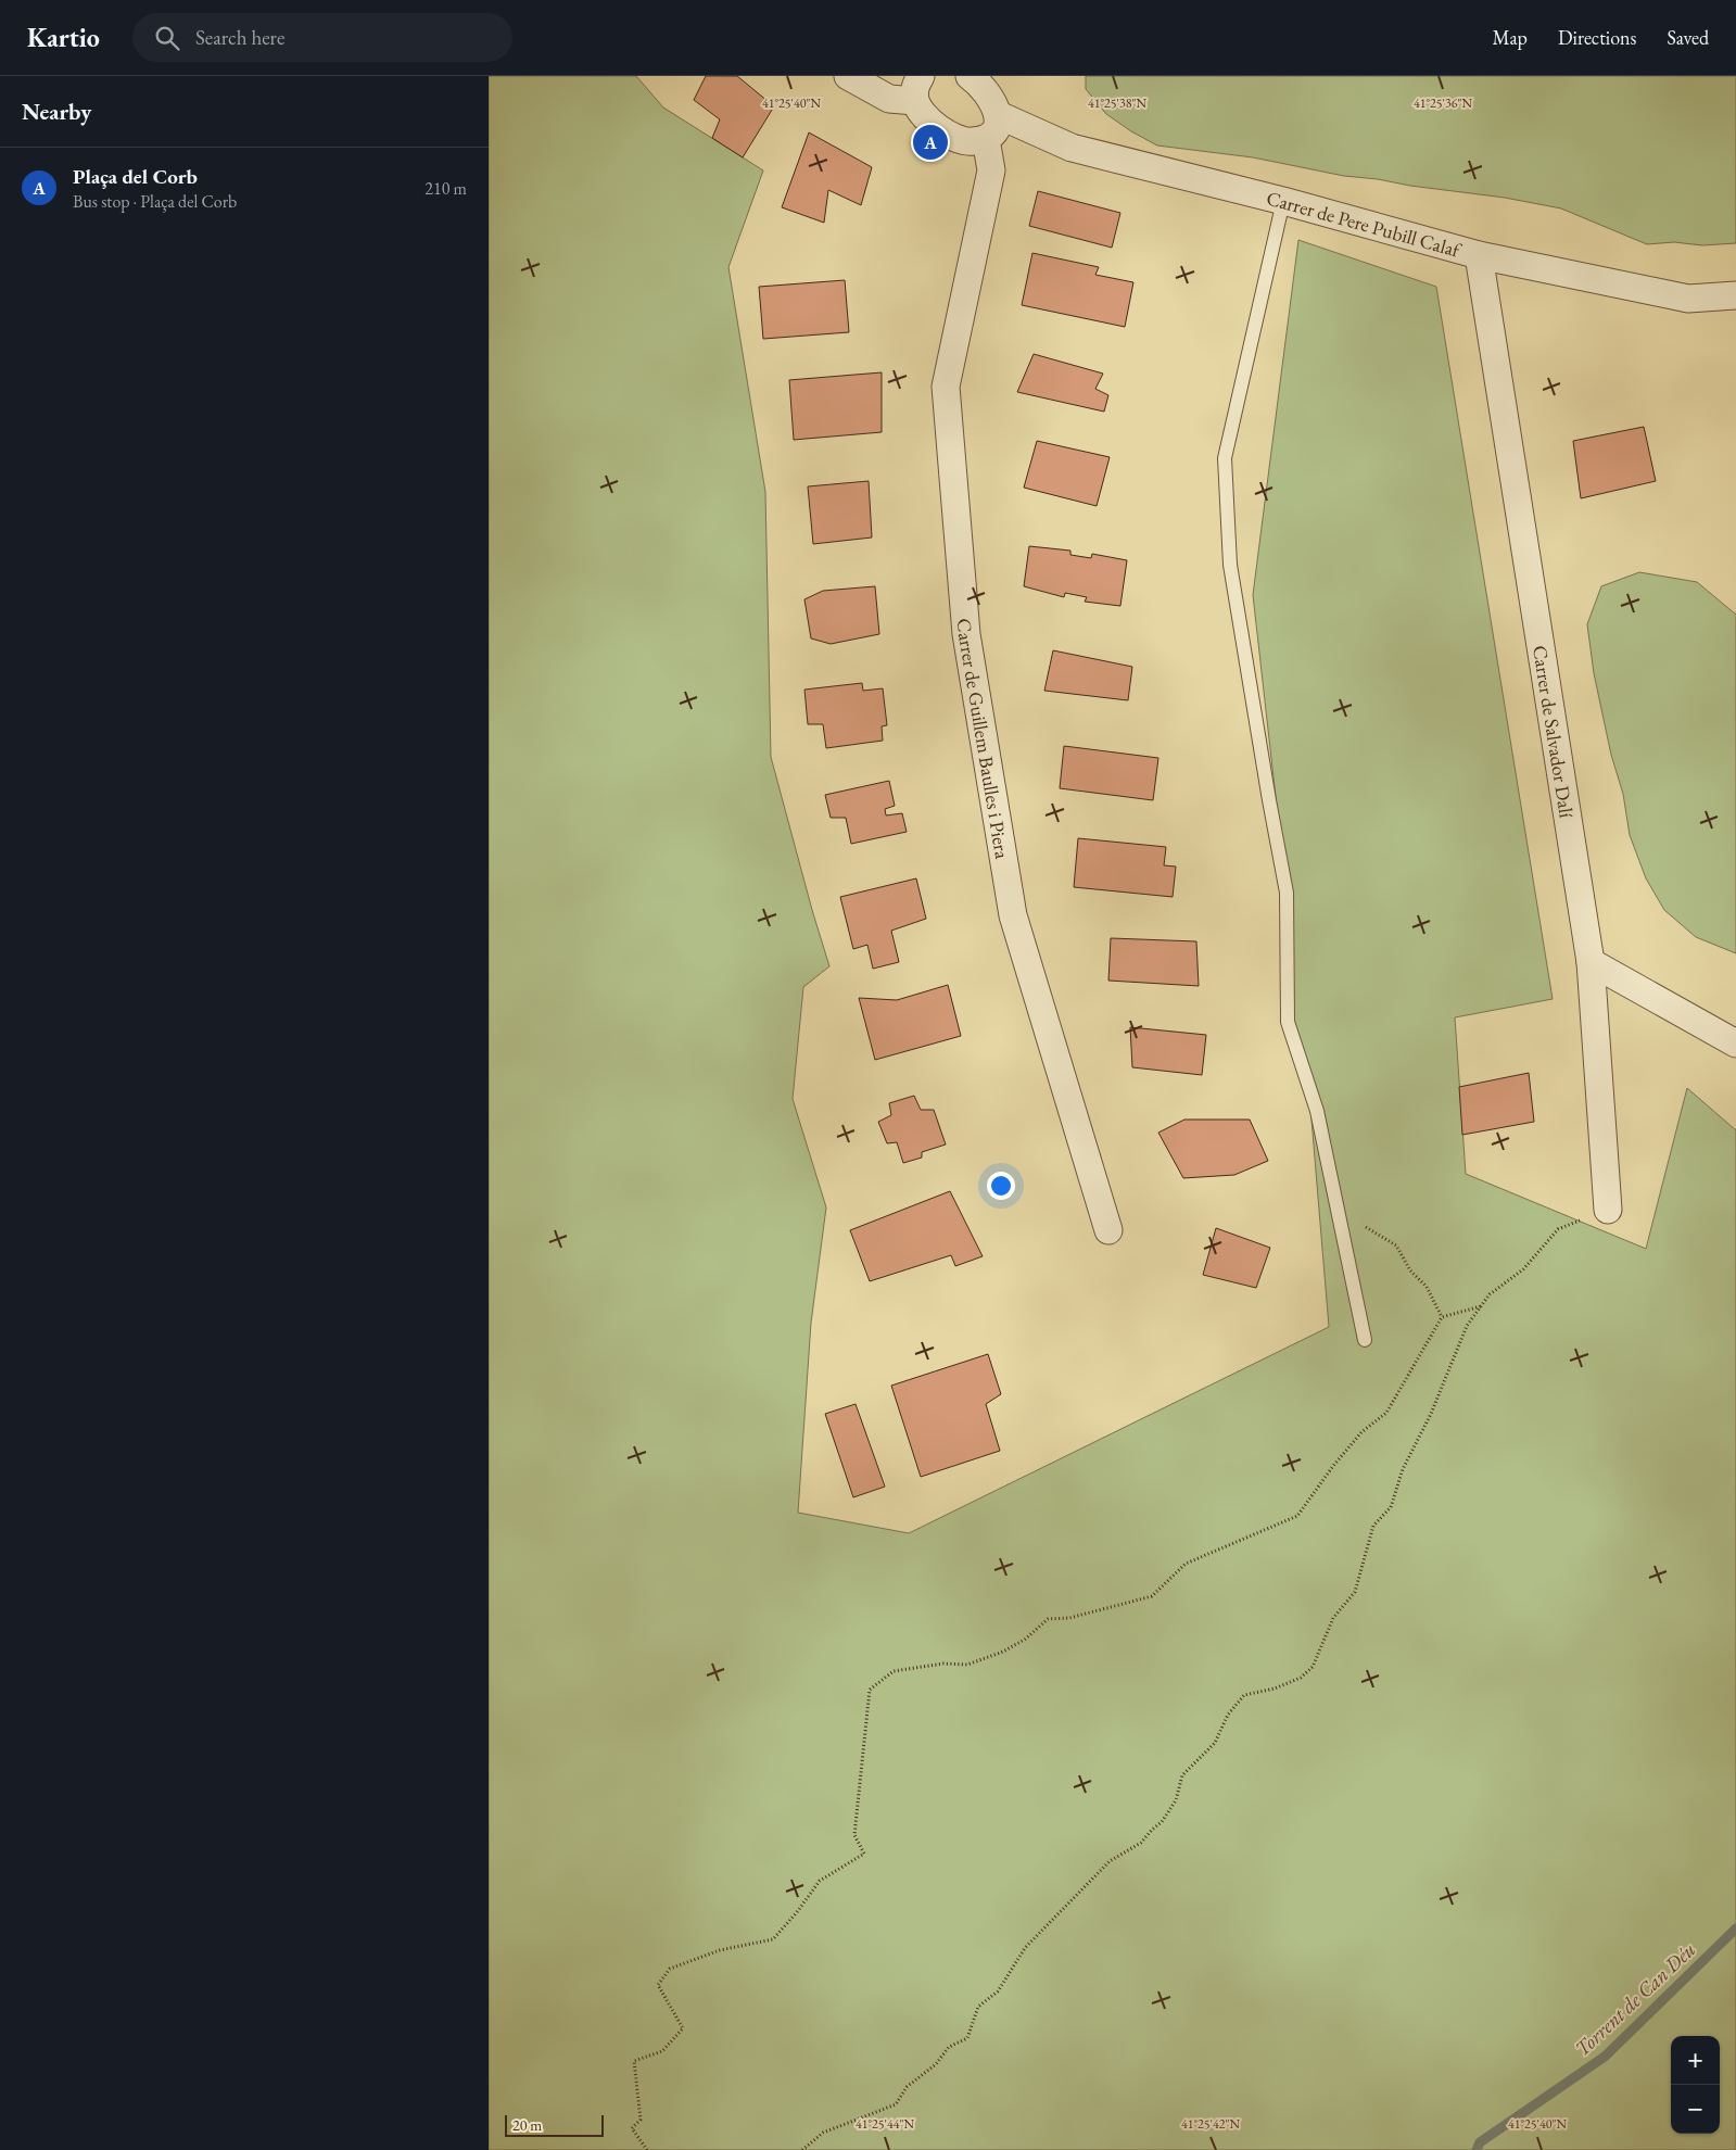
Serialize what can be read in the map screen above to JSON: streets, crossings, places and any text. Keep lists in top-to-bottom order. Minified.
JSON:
{"streets":{"street":["Carrer de Pere Pubill Calaf","Carrer de Salvador Dalí","Carrer de Guillem Baulles i Piera"]},"crossings":[["Carrer de Pere Pubill Calaf","Carrer de Salvador Dalí"]],"water":["Torrent de Can Déu"],"scale_bar":"20 m","page":{"header":"Kartio","search":"Search here","nav":["Map","Directions","Saved"],"heading":"Nearby","pins":"A","list":[{"mark":"A","name":"Plaça del Corb","note":"Bus stop · Plaça del Corb","value":"210 m"}],"map_buttons":["+","−"],"scale":"20 m"},"coordinates":["41°25'40\"N","41°25'38\"N","41°25'36\"N","41°25'44\"N","41°25'42\"N"]}
